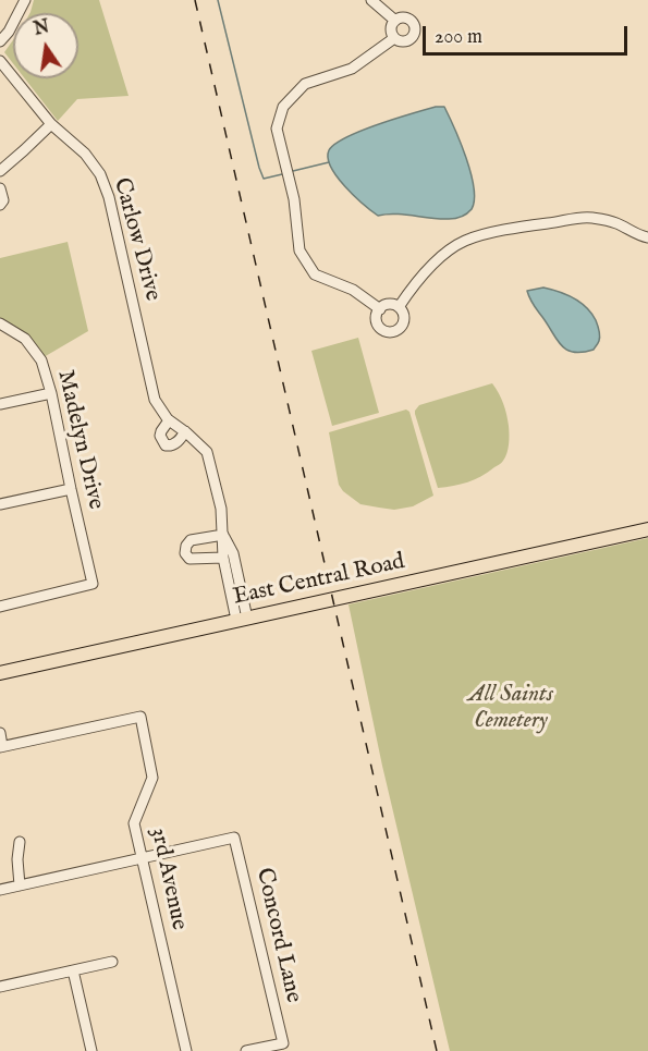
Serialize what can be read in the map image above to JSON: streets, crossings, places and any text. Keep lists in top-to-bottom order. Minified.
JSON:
{"streets":{"main road":["East Central Road"],"street":["Carlow Drive","Madelyn Drive","3rd Avenue","Concord Lane"]},"crossings":[["Carlow Drive","East Central Road"],["3rd Avenue","Concord Lane"]],"parks":["All Saints Cemetery"],"scale_bar":"200 m","north":"top"}
